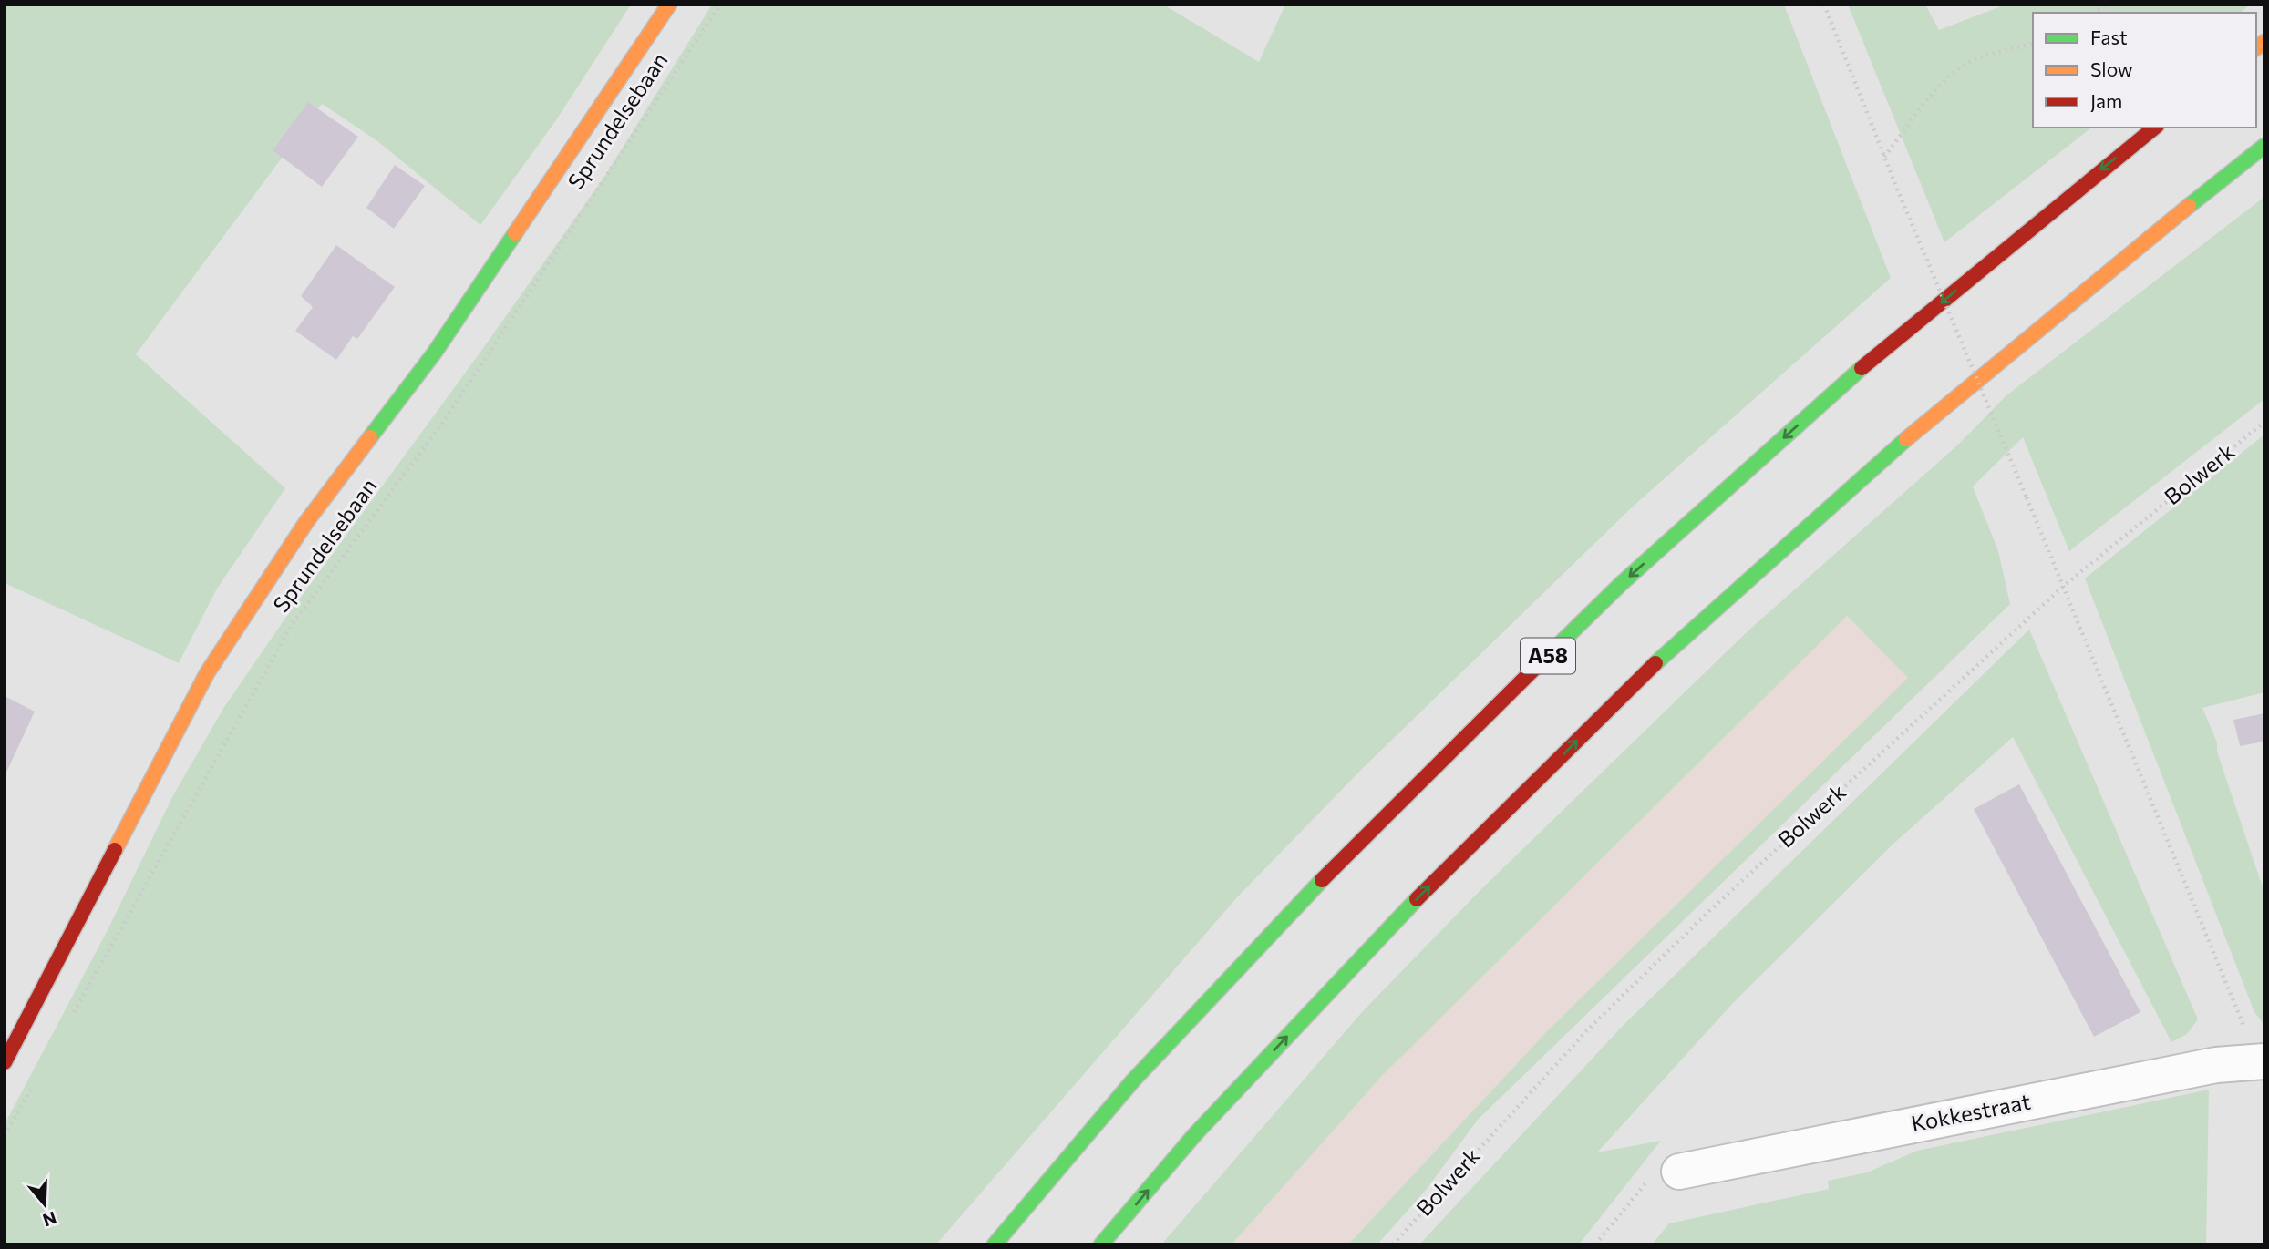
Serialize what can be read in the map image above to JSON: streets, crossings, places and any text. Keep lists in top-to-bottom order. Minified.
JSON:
{"streets":{"main road":["Sprundelsebaan","A58"],"street":["Kokkestraat"],"path":["Bolwerk"]},"legend":["Fast","Slow","Jam"],"north":"bottom"}
